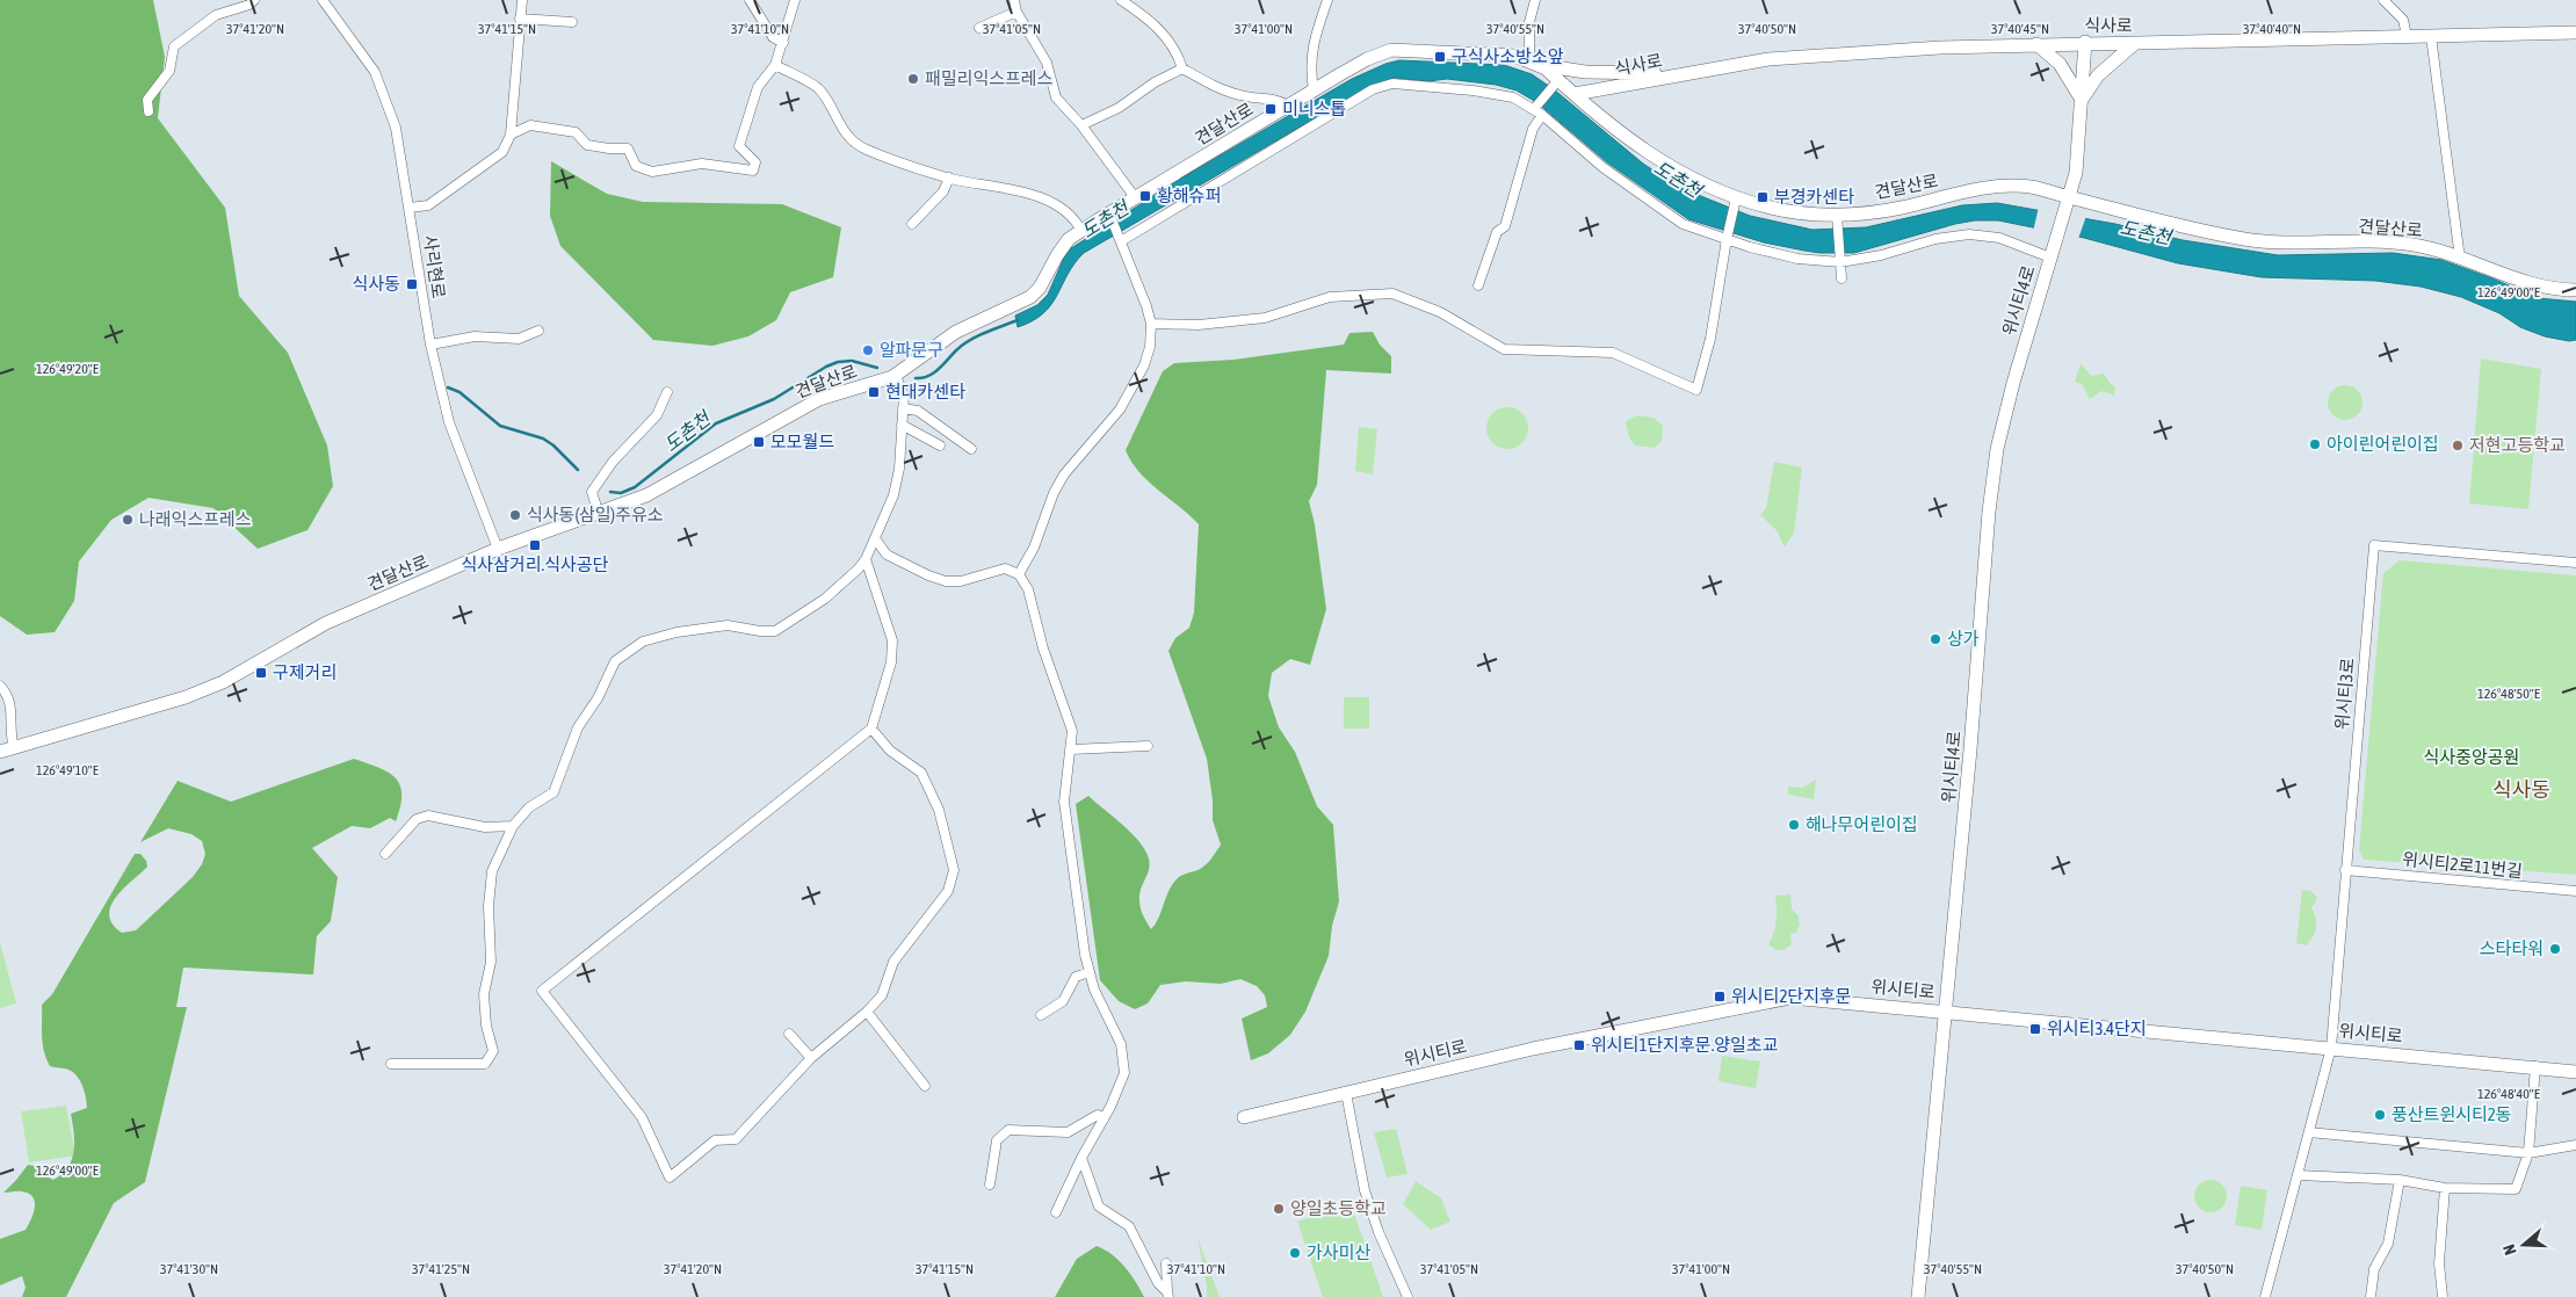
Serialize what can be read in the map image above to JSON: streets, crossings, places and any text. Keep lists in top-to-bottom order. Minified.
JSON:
{"streets":{"street":["식사로","견달산로","사리현로","위시티4로","위시티3로","위시티2로11번길","위시티로"]},"crossings":[["식사로","견달산로"],["견달산로","사리현로"],["견달산로","위시티4로"],["위시티4로","위시티로"],["위시티3로","위시티2로11번길"],["위시티3로","위시티로"]],"districts":["식사동"],"water":["도촌천"],"parks":["식사중앙공원"],"places":{"transit":["구식사소방소앞","미니스톱","황해슈퍼","부경카센타","식사동","현대카센타","모모월드","식사삼거리.식사공단","구제거리","위시티2단지후문","위시티3.4단지","위시티1단지후문.양일초교"],"other":["패밀리익스프레스","알파문구","아이린어린이집","저현고등학교","식사동(삼일)주유소","나래익스프레스","상가","해나무어린이집","스타타워","풍산트윈시티2동","양일초등학교","가사미산"]},"north":"left","coordinates":["37°41'20\"N","37°41'15\"N","37°41'10\"N","37°41'05\"N","37°41'00\"N","37°40'55\"N","37°40'50\"N","37°40'45\"N","37°40'40\"N","126°49'00\"E","126°49'20\"E","126°48'50\"E","126°49'10\"E","126°48'40\"E","37°41'30\"N","37°41'25\"N"]}
